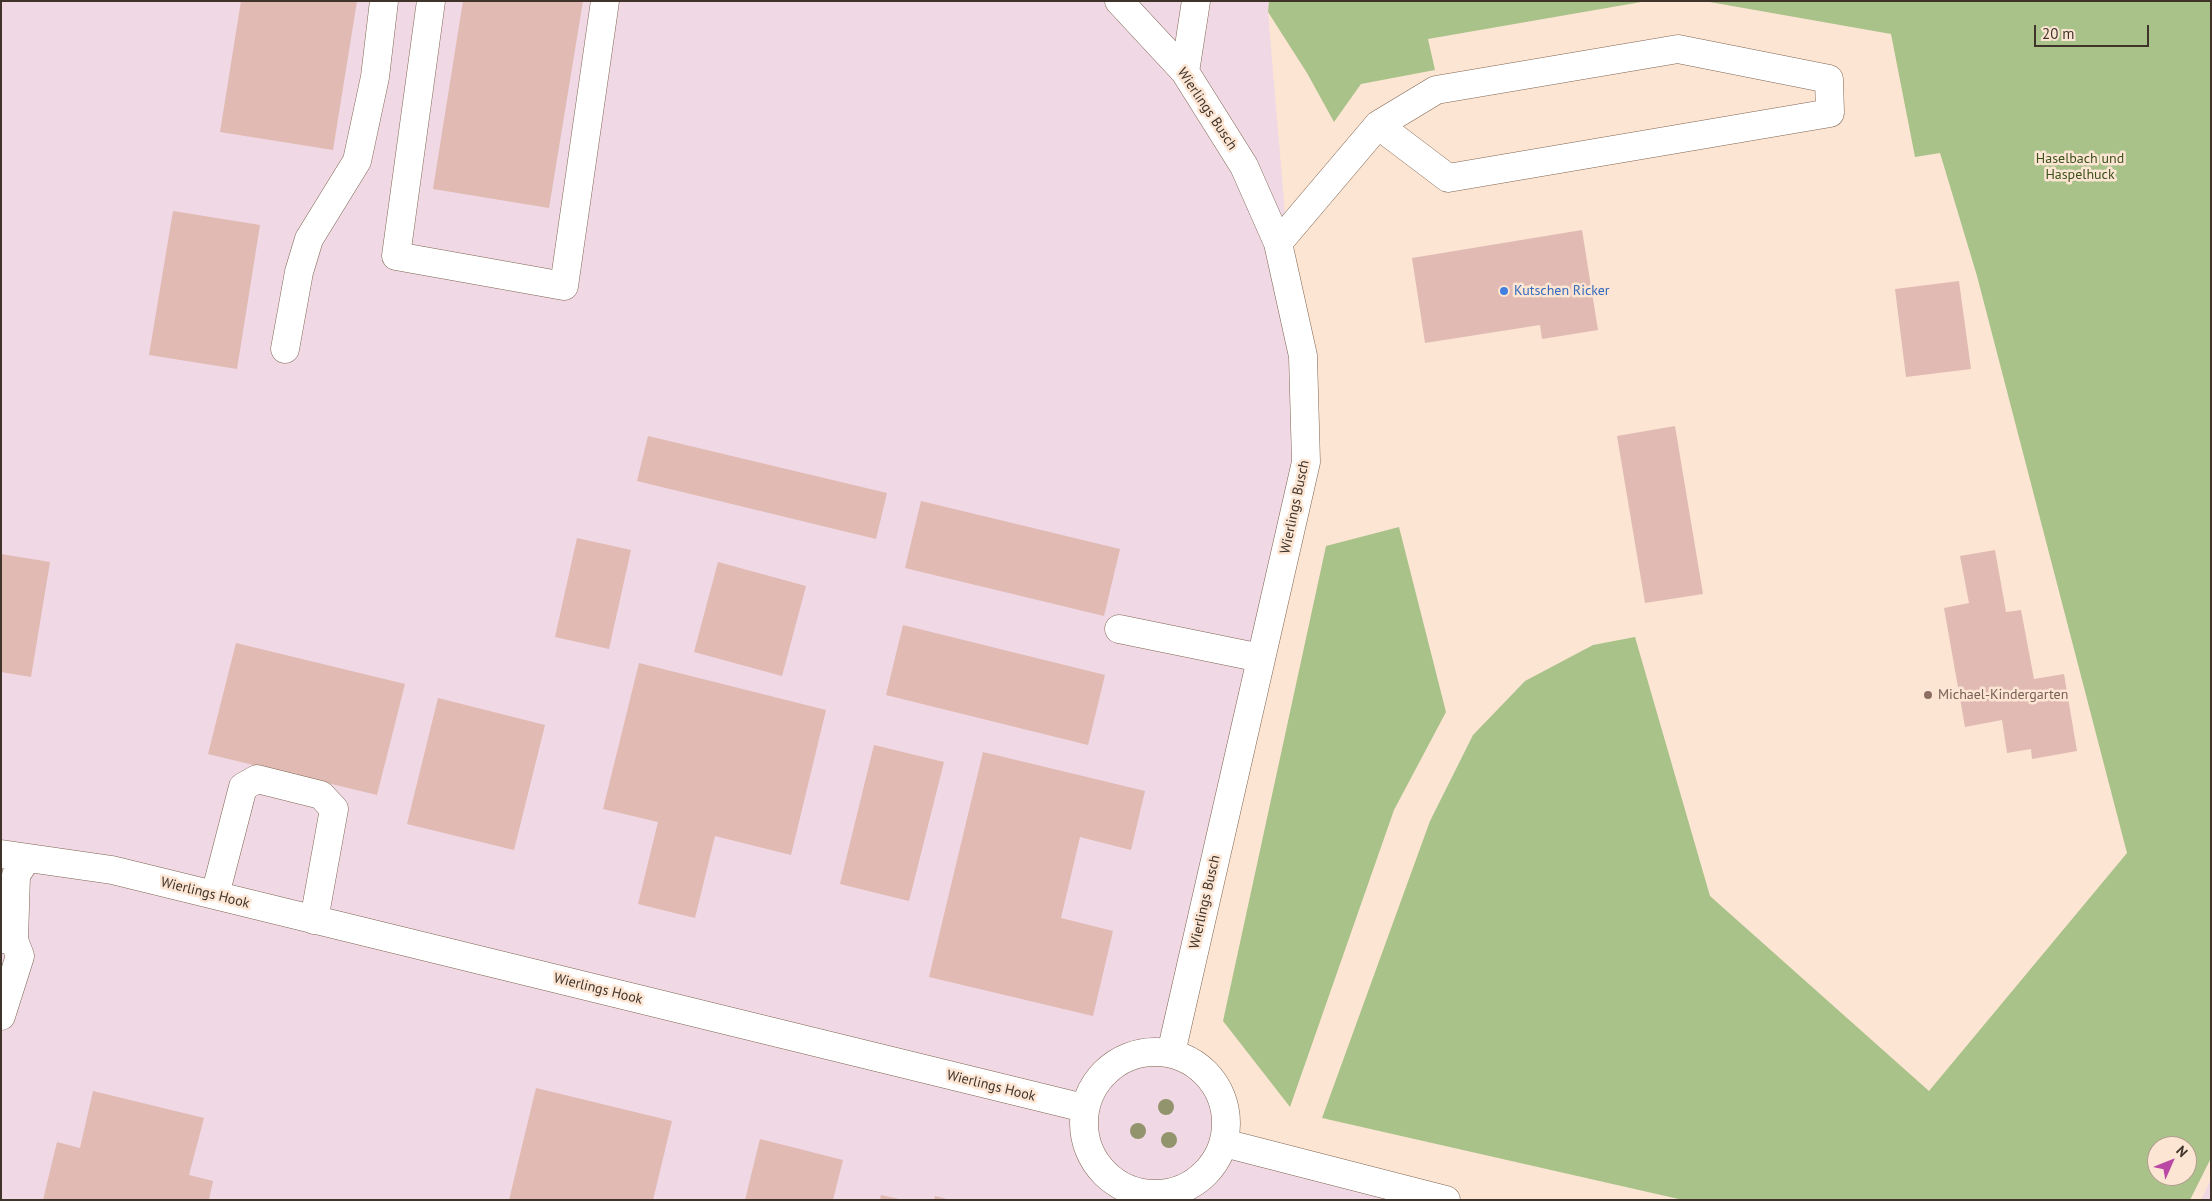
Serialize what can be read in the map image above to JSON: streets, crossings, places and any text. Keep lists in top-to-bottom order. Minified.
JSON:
{"streets":{"street":["Wierlings Busch","Wierlings Hook"]},"crossings":[["Wierlings Busch","Wierlings Hook"]],"parks":["Haselbach und Haspelhuck"],"places":["Kutschen Ricker","Michael-Kindergarten"],"scale_bar":"20 m","north":"top right"}
